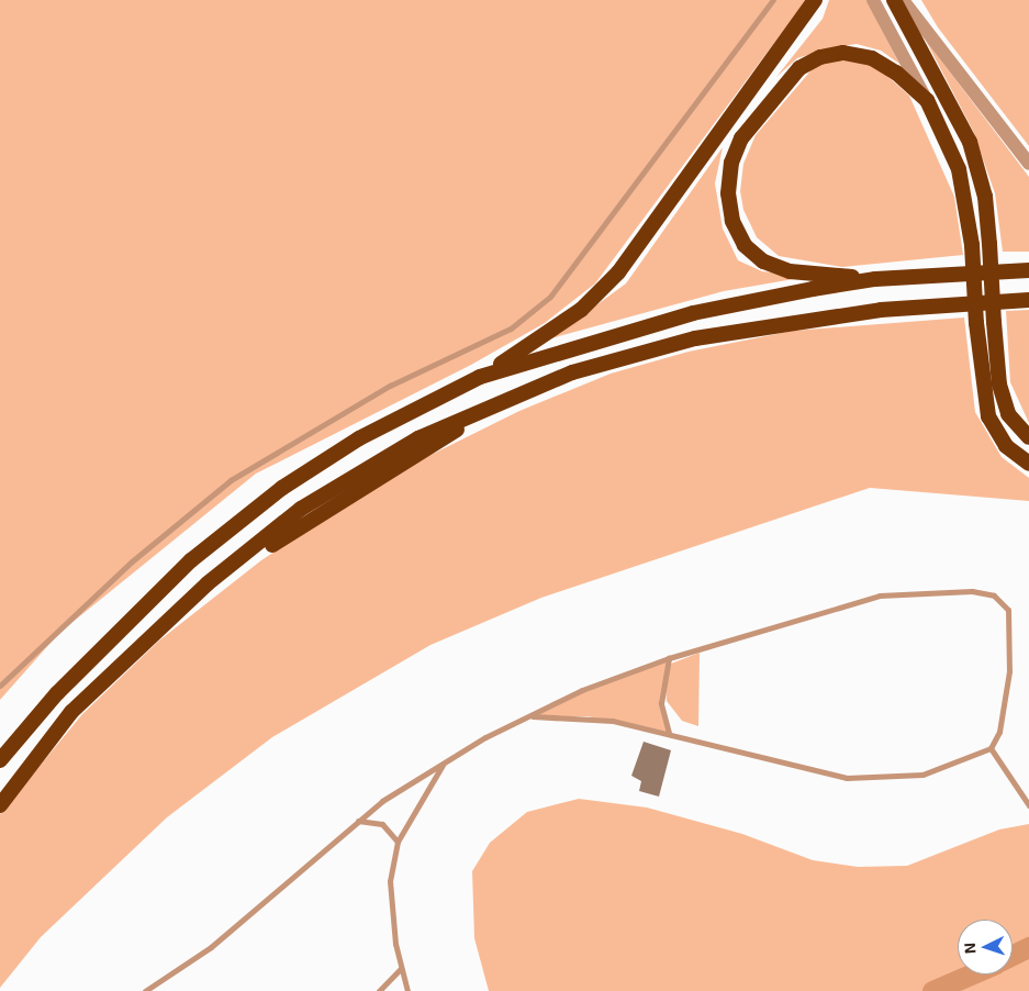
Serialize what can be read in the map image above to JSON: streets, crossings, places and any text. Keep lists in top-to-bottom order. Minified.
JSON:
{"north":"left"}
